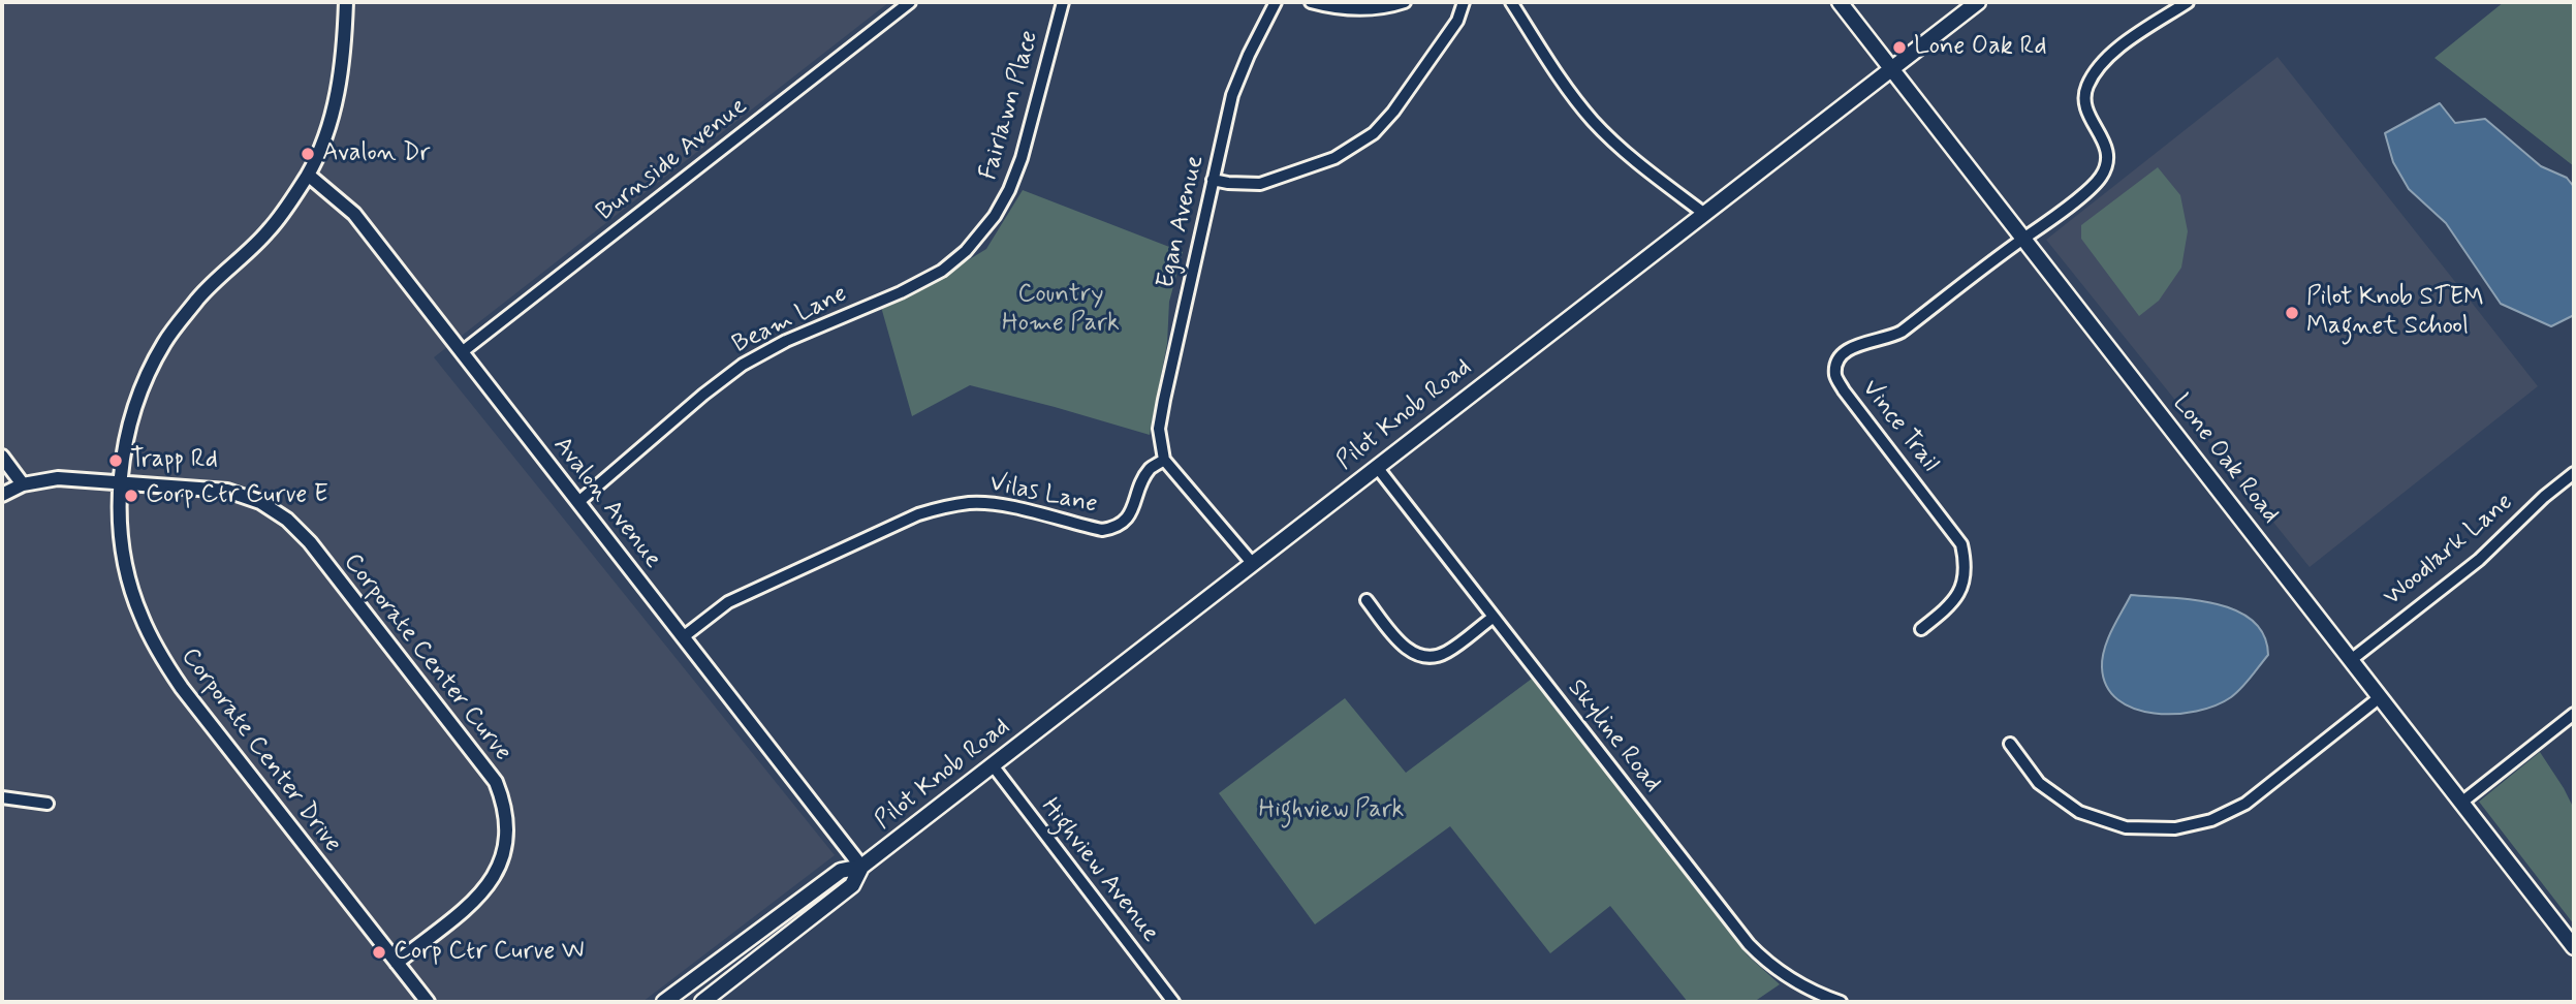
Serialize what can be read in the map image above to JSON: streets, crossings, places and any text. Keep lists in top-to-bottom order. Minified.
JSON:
{"streets":{"main road":["Pilot Knob Road","Lone Oak Road"],"street":["Fairlawn Place","Burnside Avenue","Egan Avenue","Beam Lane","Vince Trail","Vilas Lane","Avalon Avenue","Woodlark Lane","Corporate Center Curve","Skyline Road","Corporate Center Drive","Highview Avenue"]},"crossings":[["Fairlawn Place","Beam Lane"],["Burnside Avenue","Avalon Avenue"],["Egan Avenue","Vilas Lane"],["Beam Lane","Avalon Avenue"],["Pilot Knob Road","Lone Oak Road"],["Pilot Knob Road","Avalon Avenue"],["Pilot Knob Road","Skyline Road"],["Pilot Knob Road","Highview Avenue"],["Vince Trail","Lone Oak Road"],["Lone Oak Road","Woodlark Lane"],["Vilas Lane","Avalon Avenue"],["Avalon Avenue","Corporate Center Drive"],["Corporate Center Curve","Corporate Center Drive"]],"parks":["Country Home Park","Highview Park"],"places":["Lone Oak Rd","Avalon Dr","Pilot Knob STEM Magnet School","Trapp Rd","Corp Ctr Curve E","Corp Ctr Curve W"]}
